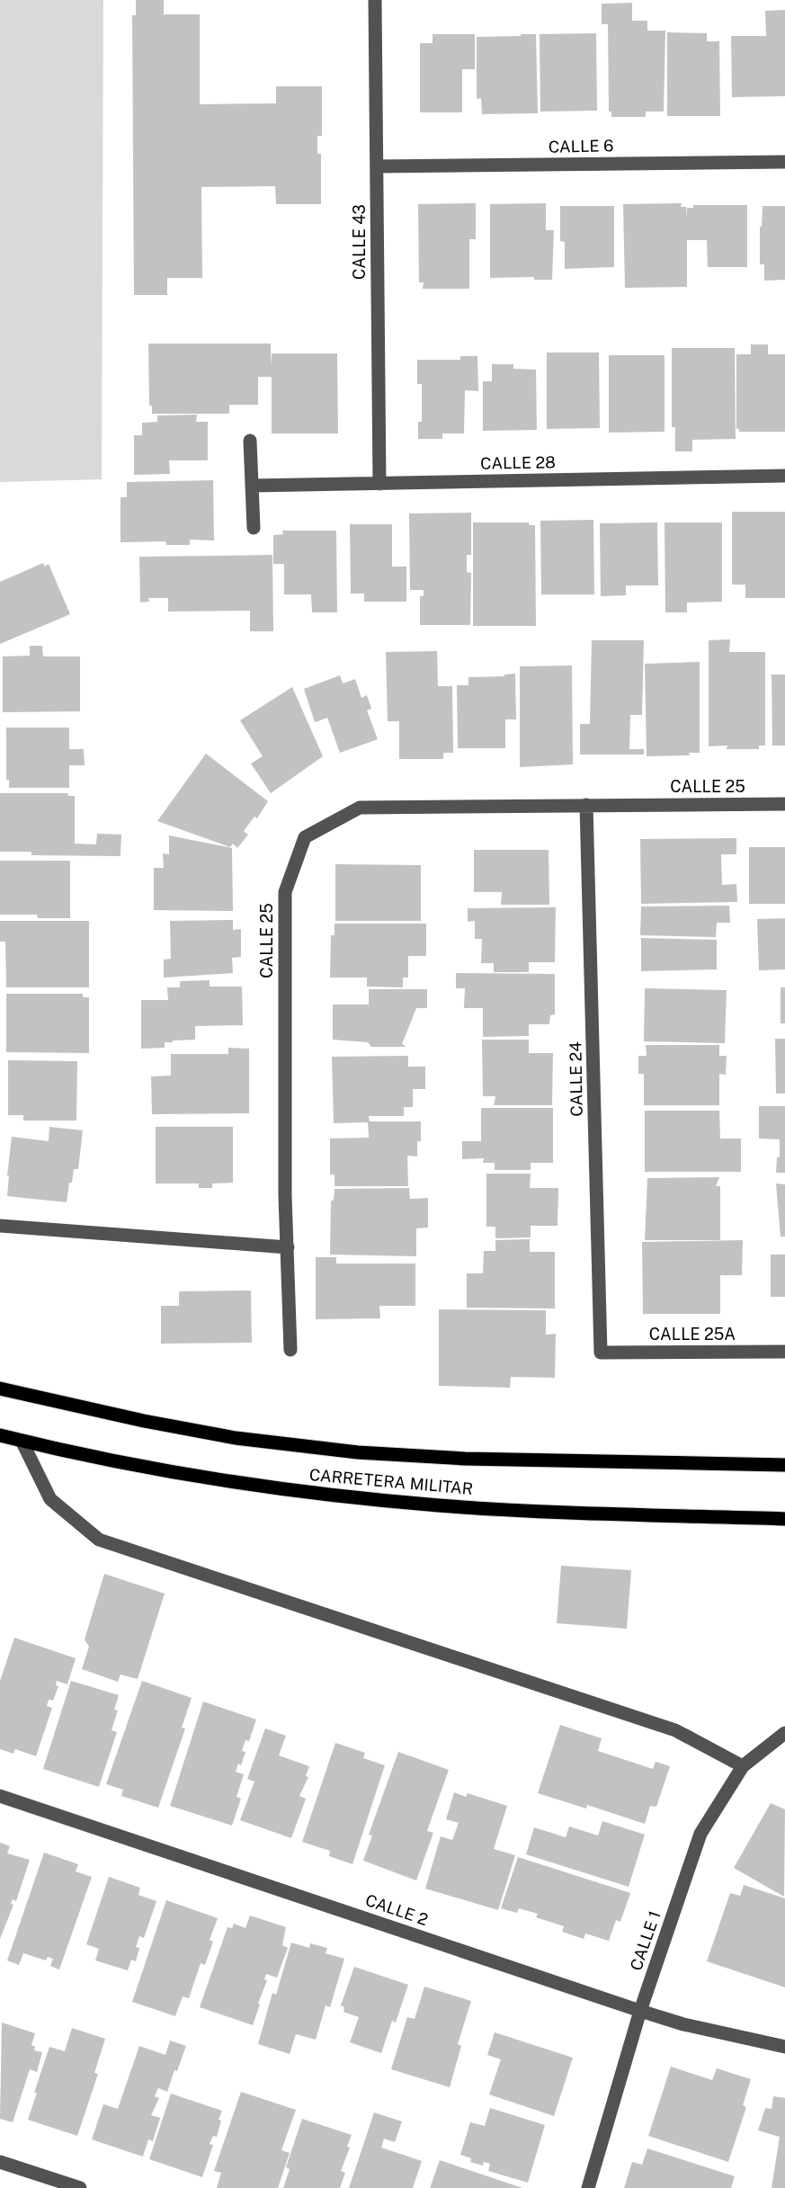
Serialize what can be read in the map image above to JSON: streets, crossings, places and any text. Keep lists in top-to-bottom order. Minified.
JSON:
{"streets":{"main road":["CARRETERA MILITAR"],"street":["CALLE 6","CALLE 43","CALLE 28","CALLE 25","CALLE 24","CALLE 25A","CALLE 2","CALLE 1"]},"crossings":[["CALLE 6","CALLE 43"],["CALLE 43","CALLE 28"],["CALLE 25","CALLE 24"],["CALLE 24","CALLE 25A"],["CALLE 2","CALLE 1"]]}
